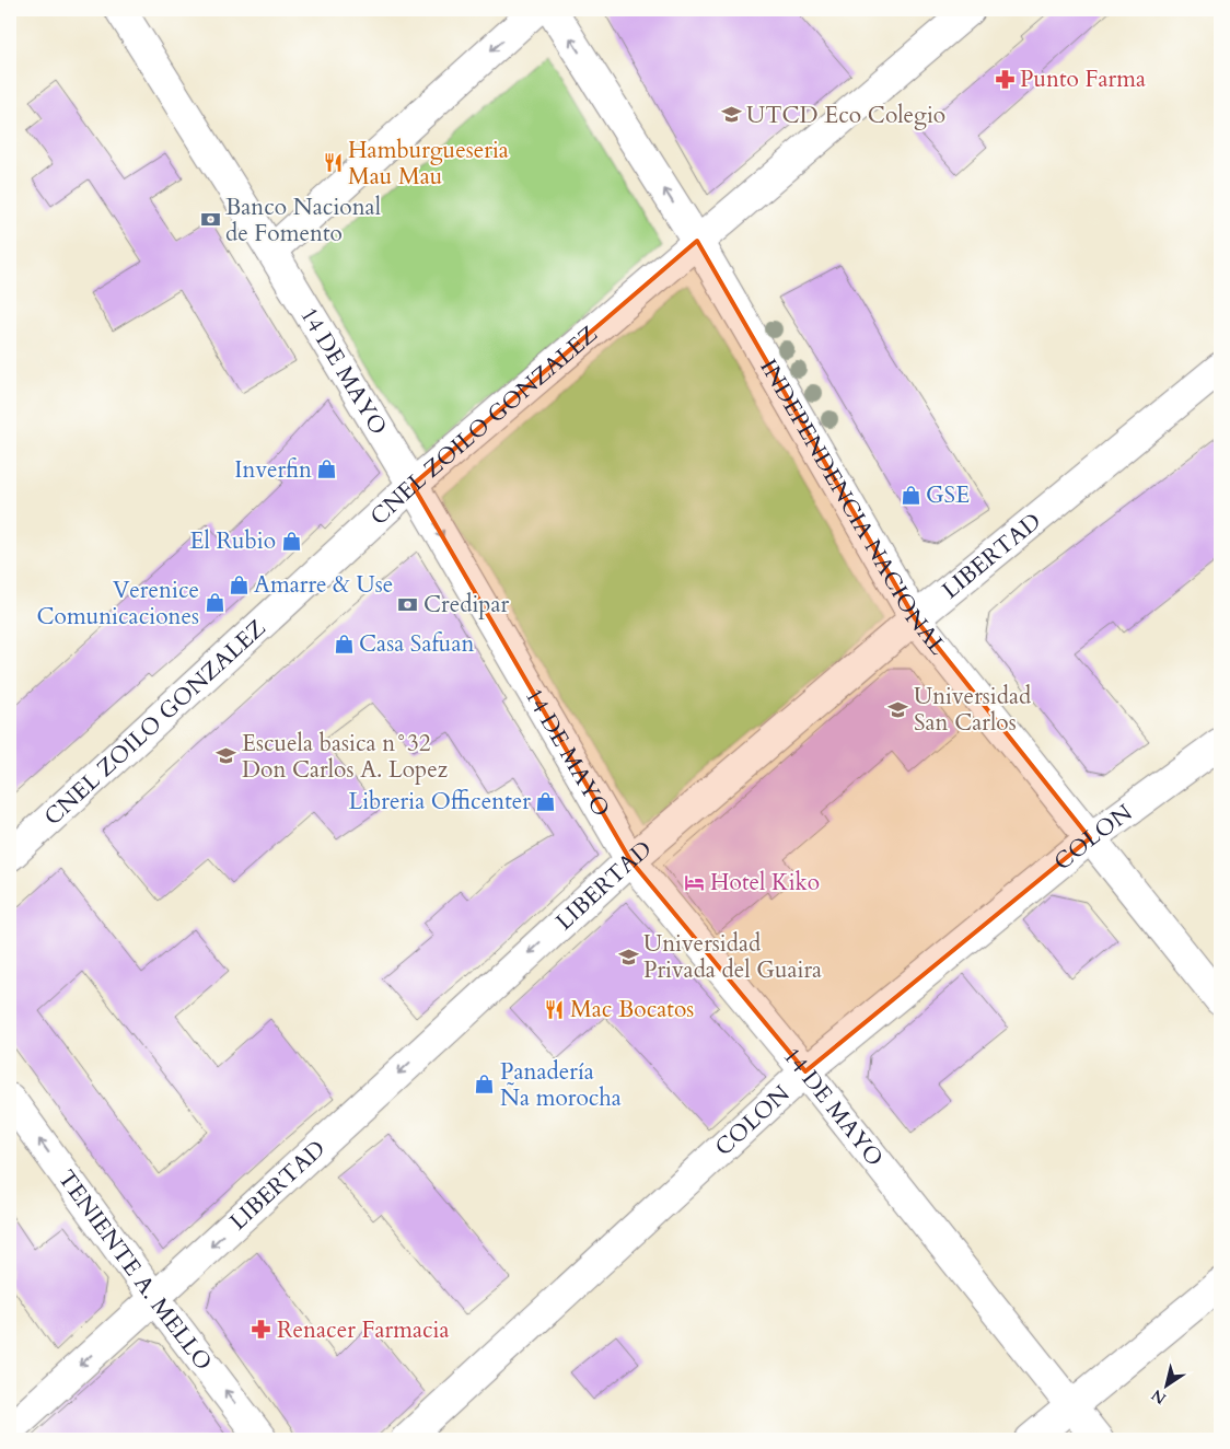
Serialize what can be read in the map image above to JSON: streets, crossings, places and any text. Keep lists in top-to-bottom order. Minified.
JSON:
{"streets":{"street":["14 DE MAYO","CNEL ZOILO GONZALEZ","INDEPENDENCIA NACIONAL","LIBERTAD","COLON","TENIENTE A. MELLO"]},"crossings":[["14 DE MAYO","CNEL ZOILO GONZALEZ"],["14 DE MAYO","LIBERTAD"],["14 DE MAYO","COLON"],["CNEL ZOILO GONZALEZ","INDEPENDENCIA NACIONAL"],["INDEPENDENCIA NACIONAL","LIBERTAD"],["INDEPENDENCIA NACIONAL","COLON"],["LIBERTAD","TENIENTE A. MELLO"]],"one_way":["LIBERTAD","TENIENTE A. MELLO"],"places":{"pharmacy":["Punto Farma","Renacer Farmacia"],"school or university":["UTCD Eco Colegio","Universidad San Carlos","Escuela basica n°32 Don Carlos A. Lopez","Universidad Privada del Guaira"],"restaurant":["Hamburgueseria Mau Mau","Mac Bocatos"],"bank":["Banco Nacional de Fomento","Credipar"],"shop":["Inverfin","GSE","El Rubio","Amarre & Use","Verenice Comunicaciones","Casa Safuan","Libreria Officenter","Panadería Ña morocha"],"hotel":["Hotel Kiko"]},"north":"bottom left"}
